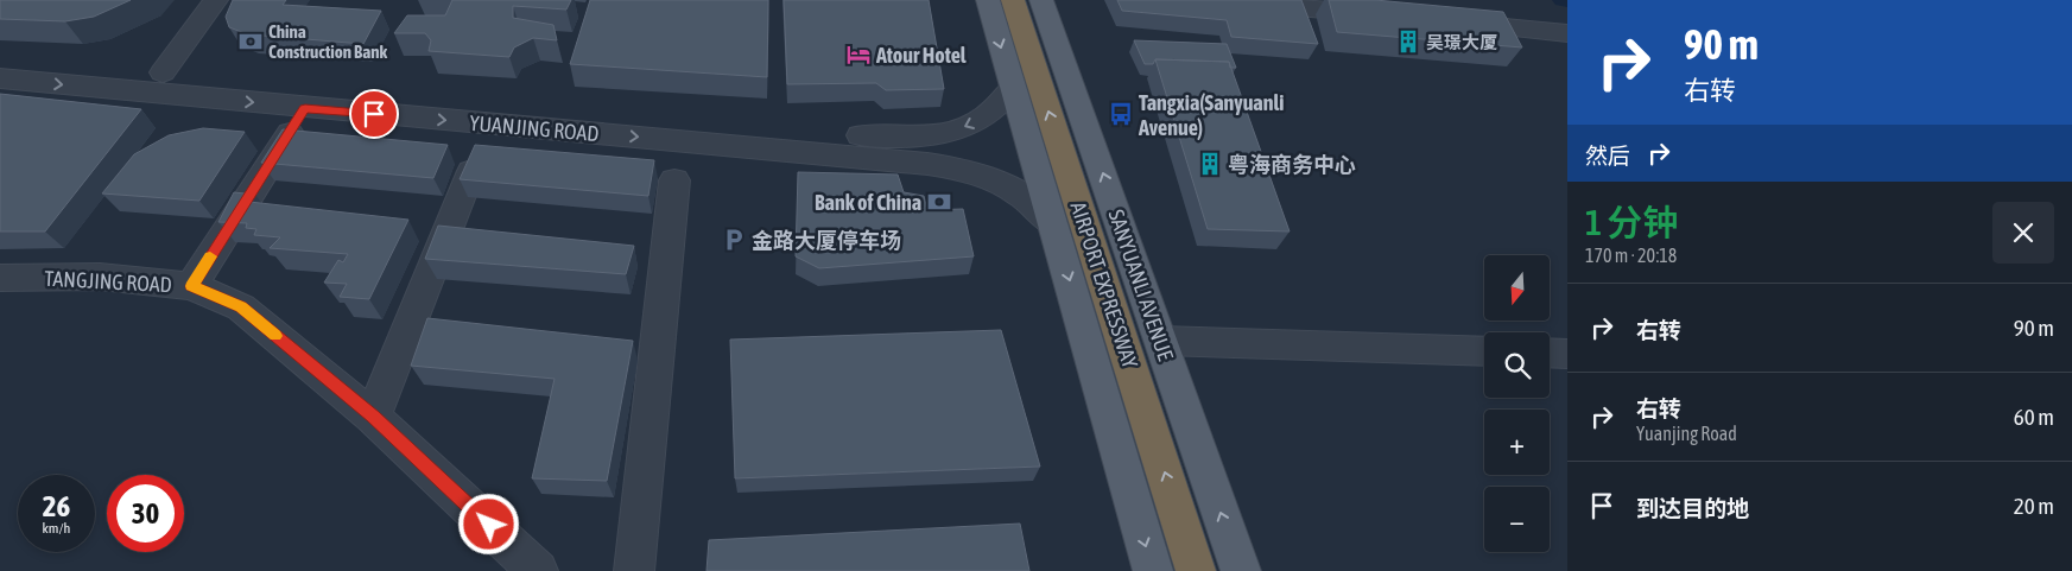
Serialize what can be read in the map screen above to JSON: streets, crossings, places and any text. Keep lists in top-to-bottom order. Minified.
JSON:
{"streets":{"highway":["AIRPORT EXPRESSWAY"],"main road":["SANYUANLI AVENUE"],"street":["YUANJING ROAD","TANGJING ROAD"]},"one_way":["AIRPORT EXPRESSWAY"],"places":{"bank":["China Construction Bank","Bank of China"],"building":["吴璟大厦","粤海商务中心"],"hotel":["Atour Hotel"],"bus stop":["Tangxia(Sanyuanli Avenue)"],"parking":["金路大厦停车场"]},"north":"bottom","page":{"turn":["90 m","右转"],"then":"然后","heading":["1 分钟","170 m · 20:18"],"map_buttons":["+","−"],"list":[{"name":"右转","value":"90 m"},{"name":"右转","note":"Yuanjing Road","value":"60 m"},{"name":"到达目的地","value":"20 m"}],"speed":"26 km/h","limit":"30"}}
